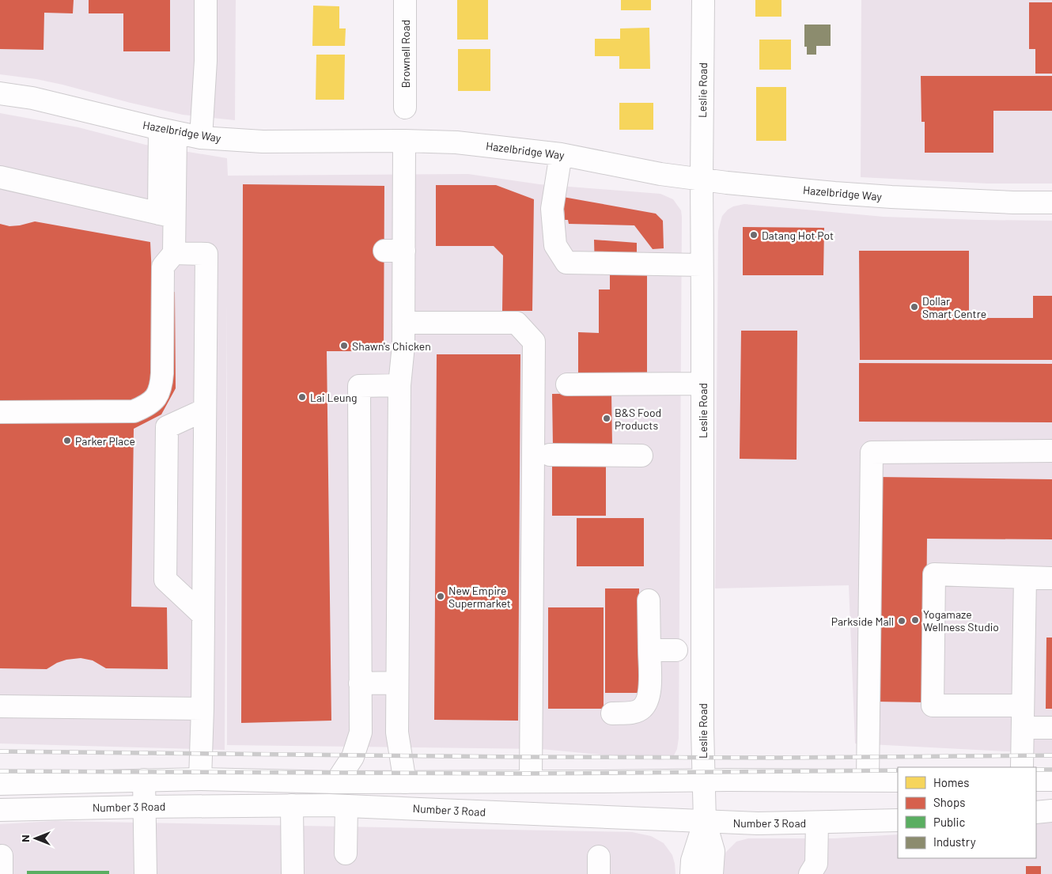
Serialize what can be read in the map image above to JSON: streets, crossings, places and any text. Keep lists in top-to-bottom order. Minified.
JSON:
{"streets":{"street":["Brownell Road","Leslie Road","Hazelbridge Way","Number 3 Road"]},"crossings":[["Leslie Road","Hazelbridge Way"],["Leslie Road","Number 3 Road"]],"places":["Datang Hot Pot","Dollar Smart Centre","Shawn's Chicken","Lai Leung","B&S Food Products","Parker Place","New Empire Supermarket","Yogamaze Wellness Studio","Parkside Mall"],"legend":["Homes","Shops","Public","Industry"],"north":"left"}
